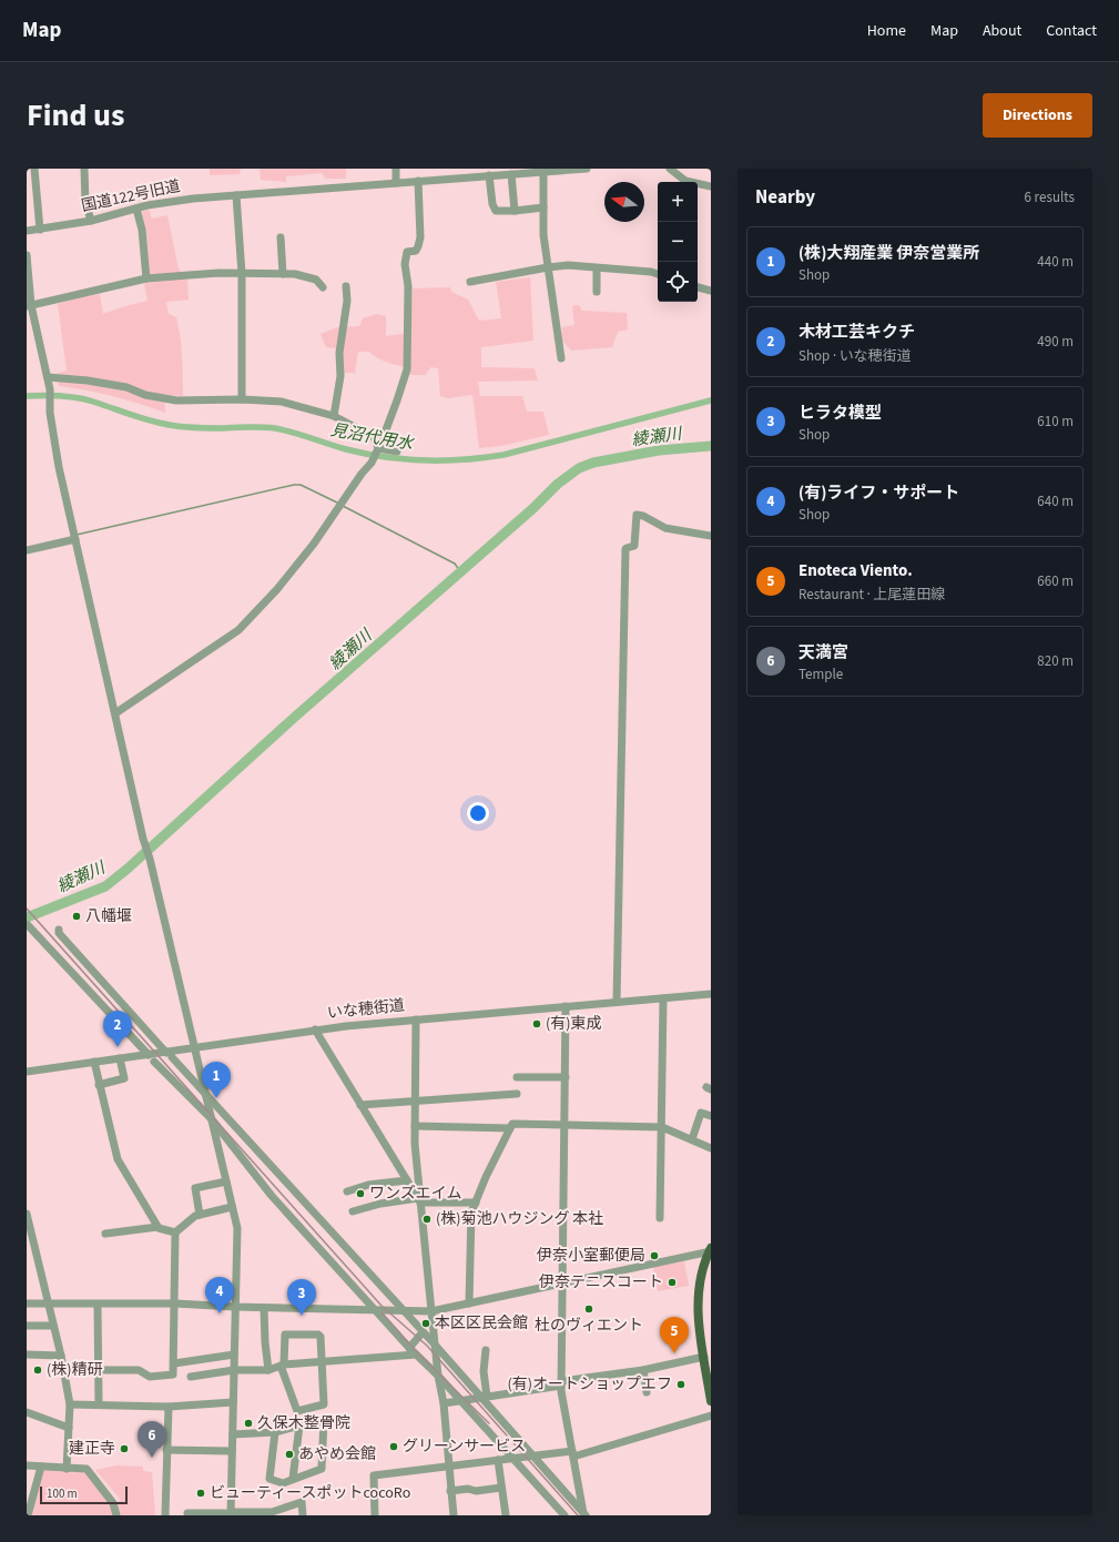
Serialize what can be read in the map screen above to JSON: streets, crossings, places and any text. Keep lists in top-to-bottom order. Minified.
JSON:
{"streets":{"street":["国道122号旧道","いな穂街道"]},"water":["見沼代用水","綾瀬川"],"places":["八幡堰","(有)東成","ワンズエイム","(株)菊池ハウジング 本社","伊奈小室郵便局","伊奈テニスコート","杜のヴィエント","本区区民会館","(株)精研","(有)オートショップエフ","久保木整骨院","グリーンサービス","建正寺","あやめ会館","ビューティースポットcocoRo"],"scale_bar":"100 m","north":"left","page":{"header":"Map","nav":["Home","Map","About","Contact"],"title":"Find us","buttons":"Directions","heading":["Nearby","6 results"],"map_buttons":["+","−"],"list":[{"mark":"1","name":"(株)大翔産業 伊奈営業所","note":"Shop","value":"440 m"},{"mark":"2","name":"木材工芸キクチ","note":"Shop · いな穂街道","value":"490 m"},{"mark":"3","name":"ヒラタ模型","note":"Shop","value":"610 m"},{"mark":"4","name":"(有)ライフ・サポート","note":"Shop","value":"640 m"},{"mark":"5","name":"Enoteca Viento.","note":"Restaurant · 上尾蓮田線","value":"660 m"},{"mark":"6","name":"天満宮","note":"Temple","value":"820 m"}],"pins":["2","1","4","3","5","6"],"scale":"100 m"}}
